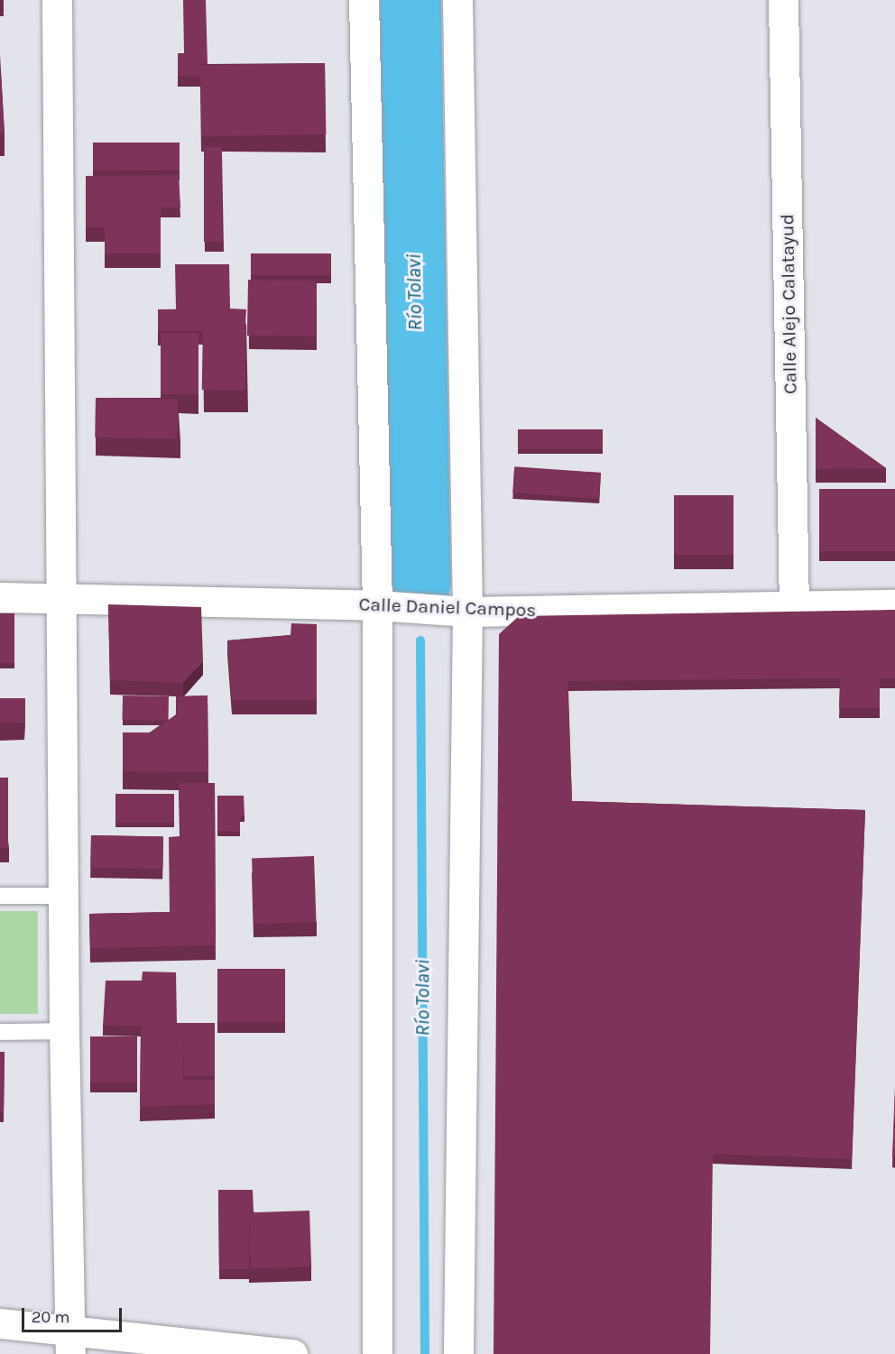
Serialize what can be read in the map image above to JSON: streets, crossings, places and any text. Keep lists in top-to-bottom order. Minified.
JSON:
{"streets":{"street":["Calle Alejo Calatayud","Calle Daniel Campos"]},"crossings":[["Calle Alejo Calatayud","Calle Daniel Campos"]],"water":["Río Tolavi"],"scale_bar":"20 m"}
